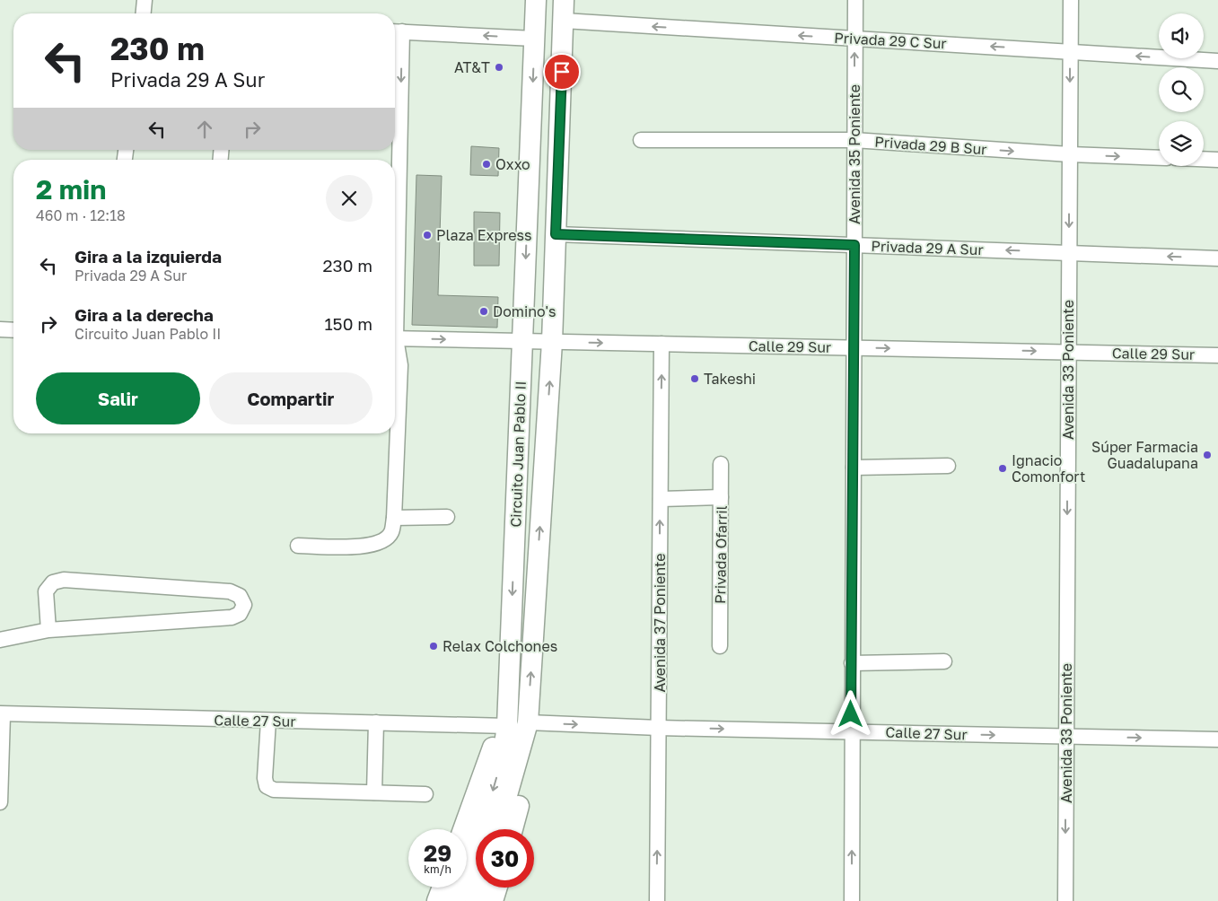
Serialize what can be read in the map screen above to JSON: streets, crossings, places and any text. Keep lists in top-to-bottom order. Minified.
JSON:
{"streets":{"main road":["Circuito Juan Pablo II"],"street":["Privada 29 C Sur","Privada 29 B Sur","Avenida 35 Poniente","Privada 29 A Sur","Calle 29 Sur","Avenida 33 Poniente","Privada Ofarril","Avenida 37 Poniente","Calle 27 Sur"]},"crossings":[["Privada 29 C Sur","Avenida 35 Poniente"],["Privada 29 C Sur","Avenida 33 Poniente"],["Privada 29 C Sur","Circuito Juan Pablo II"],["Privada 29 B Sur","Avenida 35 Poniente"],["Privada 29 B Sur","Avenida 33 Poniente"],["Avenida 35 Poniente","Privada 29 A Sur"],["Avenida 35 Poniente","Calle 29 Sur"],["Avenida 35 Poniente","Calle 27 Sur"],["Privada 29 A Sur","Avenida 33 Poniente"],["Privada 29 A Sur","Circuito Juan Pablo II"],["Calle 29 Sur","Avenida 33 Poniente"],["Calle 29 Sur","Circuito Juan Pablo II"],["Calle 29 Sur","Avenida 37 Poniente"],["Avenida 33 Poniente","Calle 27 Sur"],["Circuito Juan Pablo II","Calle 27 Sur"],["Avenida 37 Poniente","Calle 27 Sur"]],"one_way":["Privada 29 C Sur","Privada 29 B Sur","Privada 29 A Sur","Calle 29 Sur","Avenida 33 Poniente","Avenida 37 Poniente","Calle 27 Sur"],"places":["AT&T","Oxxo","Plaza Express","Domino's","Takeshi","Súper Farmacia Guadalupana","Ignacio Comonfort","Relax Colchones"],"page":{"turn":["230 m","Privada 29 A Sur"],"heading":["2 min","460 m · 12:18"],"list":[{"name":"Gira a la izquierda","note":"Privada 29 A Sur","value":"230 m"},{"name":"Gira a la derecha","note":"Circuito Juan Pablo II","value":"150 m"}],"buttons":["Salir","Compartir"],"speed":"29 km/h","limit":"30"}}
